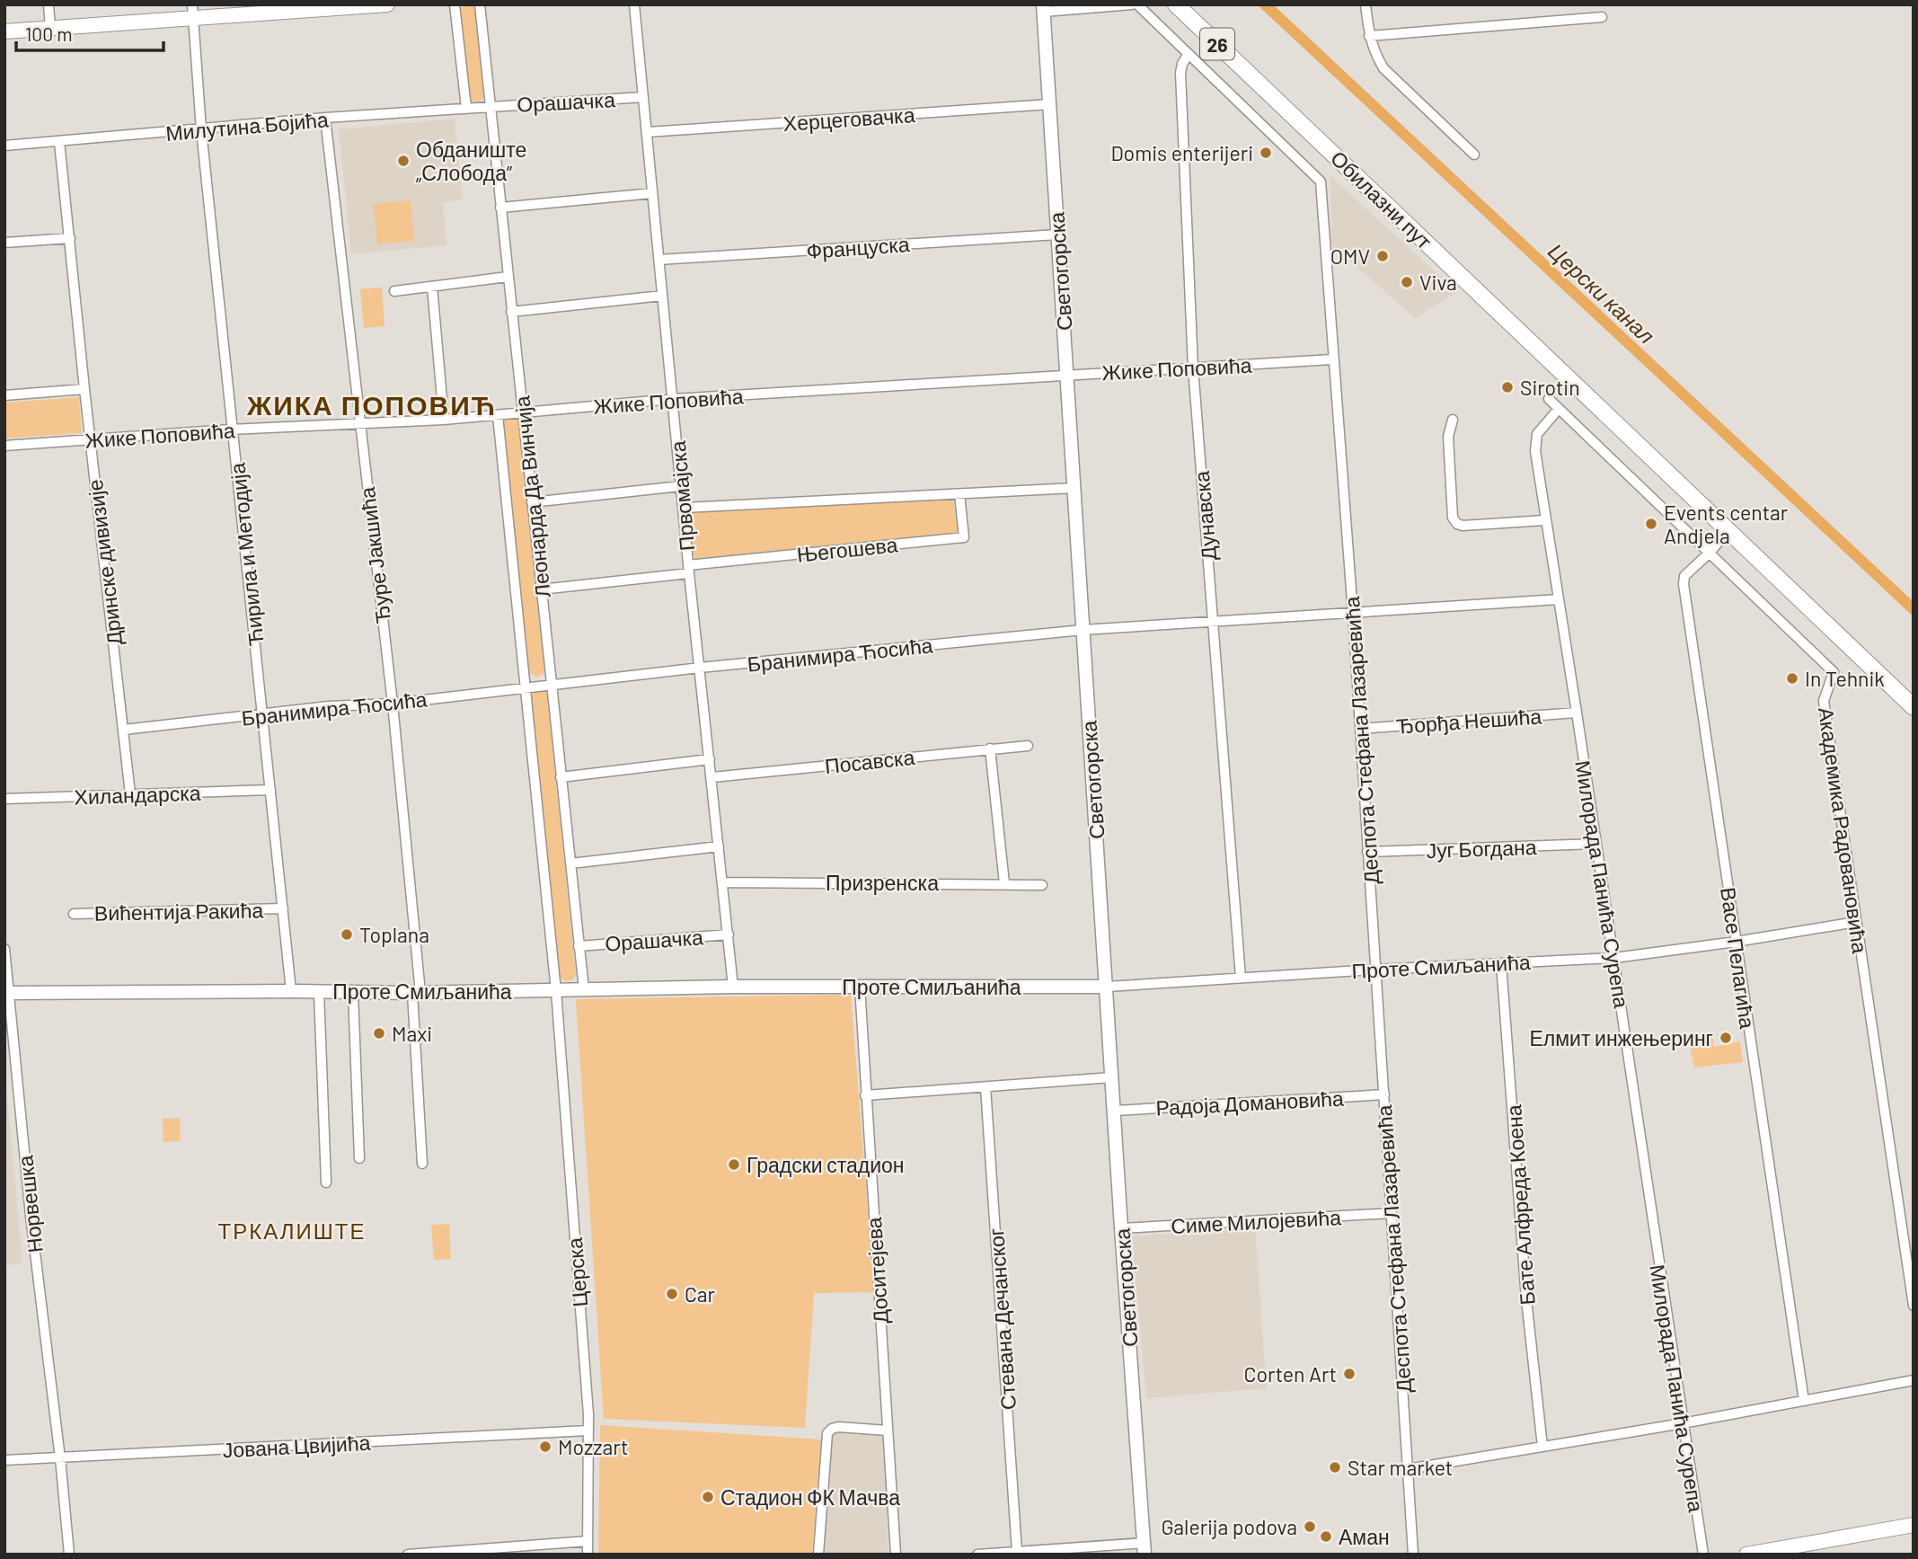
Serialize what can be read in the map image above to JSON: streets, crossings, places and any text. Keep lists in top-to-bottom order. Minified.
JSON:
{"streets":{"main road":["26","Обилазни пут"],"street":["Орашачка","Херцеговачка","Милутина Бојића","Француска","Светогорска","Жике Поповића","Првомајска","Леонарда Да Винчија","Дунавска","Његошева","Ћирила и Методија","Ђуре Јакшића","Дринске дивизије","Бранимира Ћосића","Ђорђа Нешића","Деспота Стефана Лазаревића","Посавска","Хиландарска","Академика Радовановића","Југ Богдана","Призренска","Милорада Панића Сурепа","Вићентија Ракића","Васе Пелагића","Проте Смиљанића","Радоја Домановића","Норвешка","Бате Алфреда Коена","Симе Милојевића","Доситејева","Церска","Стевана Дечанског","Јована Цвијића"]},"crossings":[["Орашачка","Милутина Бојића"],["Орашачка","Првомајска"],["Орашачка","Леонарда Да Винчија"],["Херцеговачка","Светогорска"],["Херцеговачка","Првомајска"],["Милутина Бојића","Леонарда Да Винчија"],["Милутина Бојића","Ћирила и Методија"],["Милутина Бојића","Ђуре Јакшића"],["Милутина Бојића","Дринске дивизије"],["Обилазни пут","Васе Пелагића"],["Француска","Светогорска"],["Француска","Првомајска"],["Светогорска","Жике Поповића"],["Светогорска","Бранимира Ћосића"],["Светогорска","Проте Смиљанића"],["Светогорска","Радоја Домановића"],["Светогорска","Симе Милојевића"],["Жике Поповића","Првомајска"],["Жике Поповића","Леонарда Да Винчија"],["Жике Поповића","Дунавска"],["Жике Поповића","Ћирила и Методија"],["Жике Поповића","Ђуре Јакшића"],["Жике Поповића","Дринске дивизије"],["Жике Поповића","Деспота Стефана Лазаревића"],["Првомајска","Његошева"],["Првомајска","Бранимира Ћосића"],["Првомајска","Посавска"],["Првомајска","Призренска"],["Првомајска","Проте Смиљанића"],["Леонарда Да Винчија","Бранимира Ћосића"],["Леонарда Да Винчија","Проте Смиљанића"],["Леонарда Да Винчија","Церска"],["Дунавска","Бранимира Ћосића"],["Дунавска","Деспота Стефана Лазаревића"],["Дунавска","Проте Смиљанића"],["Ћирила и Методија","Бранимира Ћосића"],["Ћирила и Методија","Хиландарска"],["Ћирила и Методија","Вићентија Ракића"],["Ћирила и Методија","Проте Смиљанића"],["Ђуре Јакшића","Бранимира Ћосића"],["Ђуре Јакшића","Проте Смиљанића"],["Дринске дивизије","Бранимира Ћосића"],["Дринске дивизије","Хиландарска"],["Бранимира Ћосића","Деспота Стефана Лазаревића"],["Бранимира Ћосића","Милорада Панића Сурепа"],["Ђорђа Нешића","Деспота Стефана Лазаревића"],["Ђорђа Нешића","Милорада Панића Сурепа"],["Деспота Стефана Лазаревића","Југ Богдана"],["Деспота Стефана Лазаревића","Проте Смиљанића"],["Деспота Стефана Лазаревића","Радоја Домановића"],["Деспота Стефана Лазаревића","Симе Милојевића"],["Академика Радовановића","Милорада Панића Сурепа"],["Академика Радовановића","Васе Пелагића"],["Академика Радовановића","Проте Смиљанића"],["Југ Богдана","Милорада Панића Сурепа"],["Милорада Панића Сурепа","Проте Смиљанића"],["Васе Пелагића","Проте Смиљанића"],["Проте Смиљанића","Норвешка"],["Проте Смиљанића","Бате Алфреда Коена"],["Проте Смиљанића","Доситејева"],["Проте Смиљанића","Церска"],["Норвешка","Јована Цвијића"],["Церска","Јована Цвијића"]],"districts":["ЖИКА ПОПОВИЋ","ТРКАЛИШТЕ"],"water":["Церски канал"],"places":["Domis enterijeri","Обданиште „Слобода”","OMV","Viva","Sirotin","Events centar Andjela","In Tehnik","Toplana","Maxi","Елмит инжењеринг","Градски стадион","Car","Corten Art","Mozzart","Star market","Стадион ФК Мачва","Galerija podova","Аман"],"scale_bar":"100 m"}
